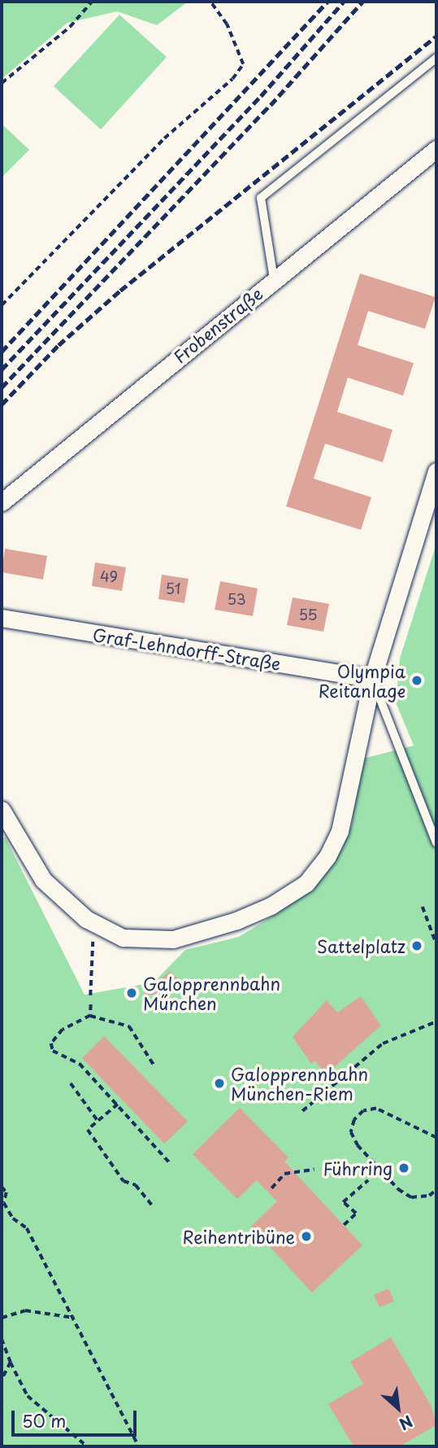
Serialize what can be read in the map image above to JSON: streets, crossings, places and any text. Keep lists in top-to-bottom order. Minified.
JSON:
{"streets":{"street":["Frobenstraße","Graf-Lehndorff-Straße"]},"places":["Olympia Reitanlage","Sattelplatz","Galopprennbahn Műnchen","Galopprennbahn München-Riem","Führring","Reihentribüne"],"house_numbers":["49","51","53","55"],"scale_bar":"50 m","north":"bottom right"}
